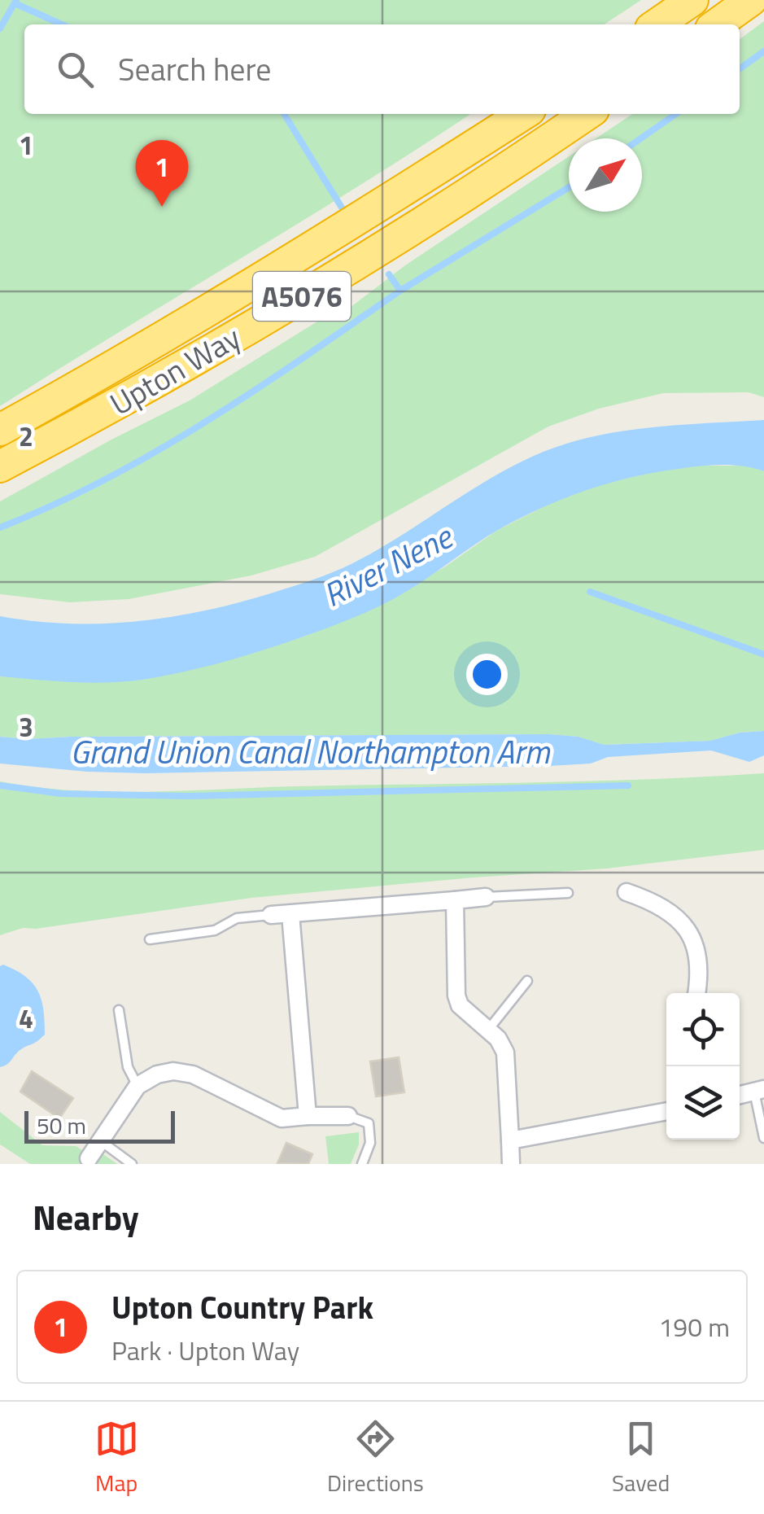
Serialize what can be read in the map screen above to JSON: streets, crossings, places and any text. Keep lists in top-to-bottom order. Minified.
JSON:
{"streets":{"highway":["A5076","Upton Way"]},"water":["River Nene","Grand Union Canal Northampton Arm"],"scale_bar":"50 m","north":"top right","page":{"search":"Search here","pins":"1","scale":"50 m","heading":"Nearby","list":[{"mark":"1","name":"Upton Country Park","note":"Park · Upton Way","value":"190 m"}],"nav":["Map","Directions","Saved"]},"grid":{"rows":["1","2","3","4"]}}
